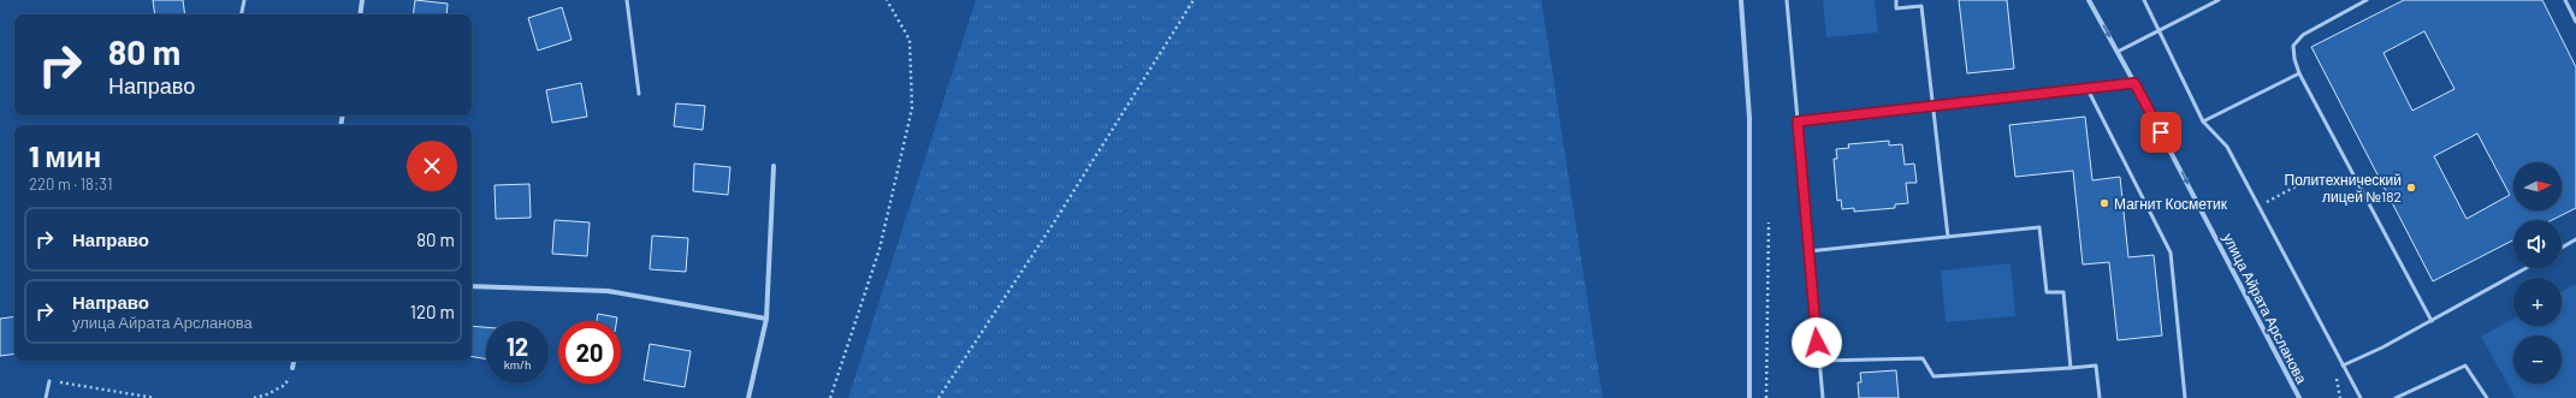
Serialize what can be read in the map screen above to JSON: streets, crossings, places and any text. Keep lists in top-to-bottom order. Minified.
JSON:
{"streets":{"street":["улица Айрата Арсланова"]},"one_way":["улица Айрата Арсланова"],"places":["Политехнический лицей №182","Магнит Косметик"],"north":"right","page":{"turn":["80 m","Направо"],"heading":["1 мин","220 m · 18:31"],"map_buttons":["+","−"],"list":[{"name":"Направо","value":"80 m"},{"name":"Направо","note":"улица Айрата Арсланова","value":"120 m"}],"speed":"12 km/h","limit":"20"}}
